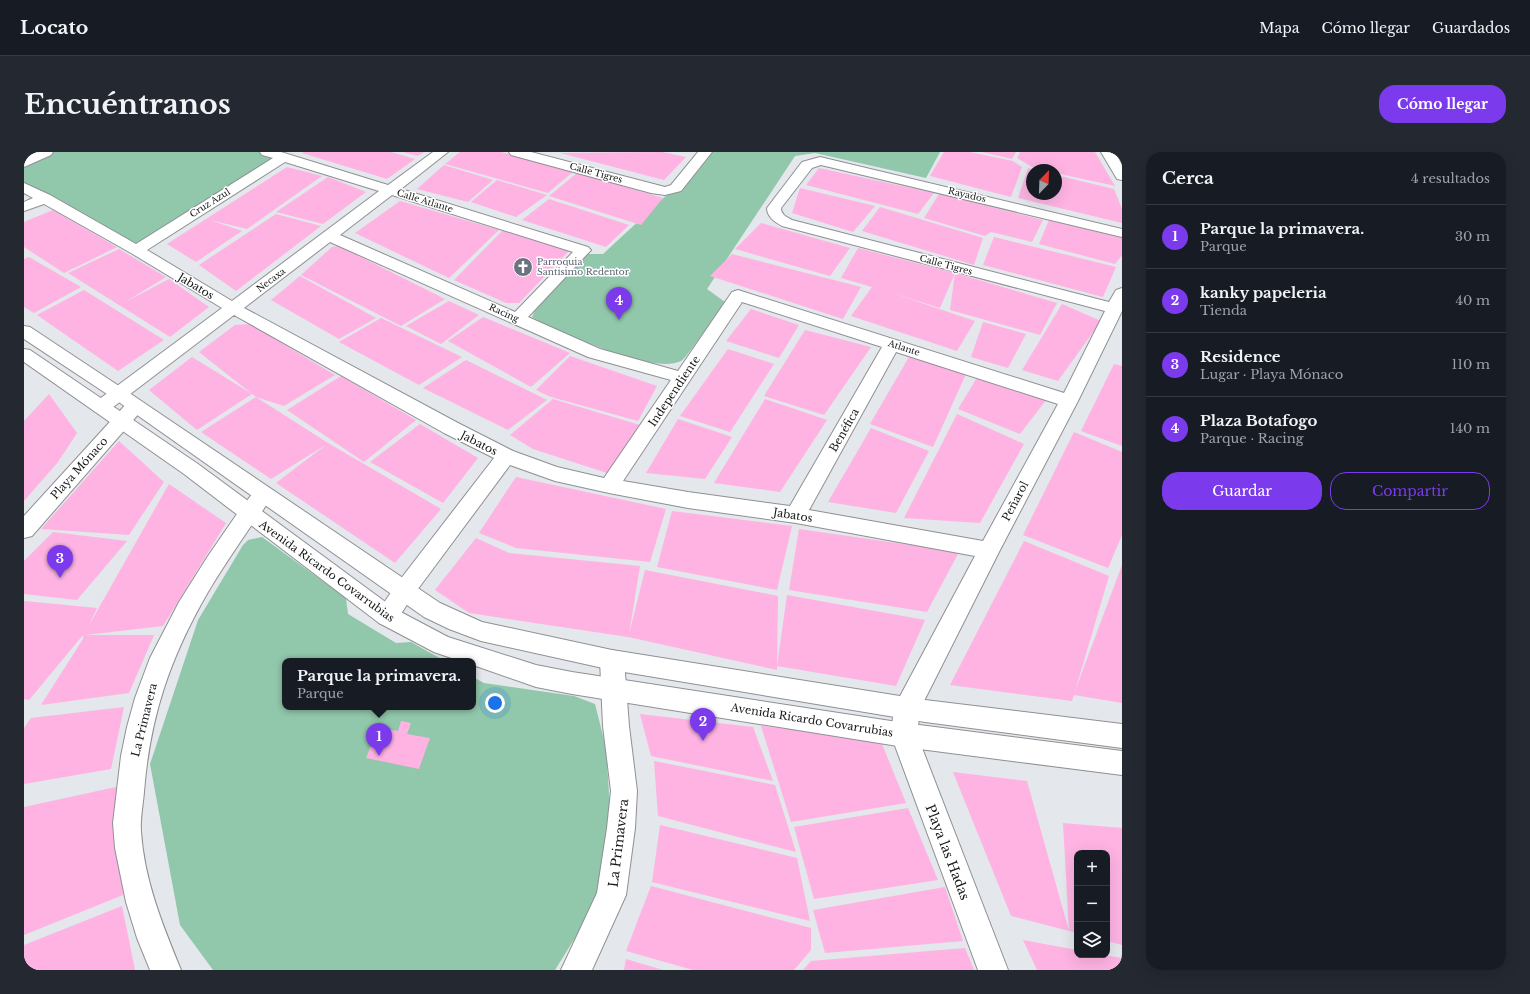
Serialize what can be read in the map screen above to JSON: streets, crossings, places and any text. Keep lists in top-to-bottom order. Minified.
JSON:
{"streets":{"street":["Calle Tigres","Rayados","Calle Atlante","Cruz Azul","Necaxa","Jabatos","Racing","Atlante","Independiente","Benéfica","Playa Mónaco","Peñarol","Avenida Ricardo Covarrubias","La Primavera","Playa las Hadas"]},"crossings":[["Calle Tigres","Rayados"],["Calle Tigres","Peñarol"],["Calle Atlante","Cruz Azul"],["Calle Atlante","Necaxa"],["Calle Atlante","Racing"],["Cruz Azul","Jabatos"],["Necaxa","Jabatos"],["Necaxa","Racing"],["Necaxa","Playa Mónaco"],["Necaxa","Avenida Ricardo Covarrubias"],["Jabatos","Independiente"],["Jabatos","Benéfica"],["Jabatos","Peñarol"],["Racing","Independiente"],["Atlante","Independiente"],["Atlante","Benéfica"],["Atlante","Peñarol"],["Playa Mónaco","Avenida Ricardo Covarrubias"],["Peñarol","Avenida Ricardo Covarrubias"],["Peñarol","Playa las Hadas"],["Avenida Ricardo Covarrubias","La Primavera"],["Avenida Ricardo Covarrubias","Playa las Hadas"]],"places":{"church":["Parroquia Santisimo Redentor"]},"north":"top right","page":{"header":"Locato","nav":["Mapa","Cómo llegar","Guardados"],"buttons":["Cómo llegar",["Guardar","Compartir"]],"title":"Encuéntranos","heading":["Cerca","4 resultados"],"list":[{"mark":"1","name":"Parque la primavera.","note":"Parque","value":"30 m"},{"mark":"2","name":"kanky papeleria","note":"Tienda","value":"40 m"},{"mark":"3","name":"Residence","note":"Lugar · Playa Mónaco","value":"110 m"},{"mark":"4","name":"Plaza Botafogo","note":"Parque · Racing","value":"140 m"}],"pins":["4","3","2","1"],"popup":["Parque la primavera.","Parque"],"map_buttons":["+","−"]}}
